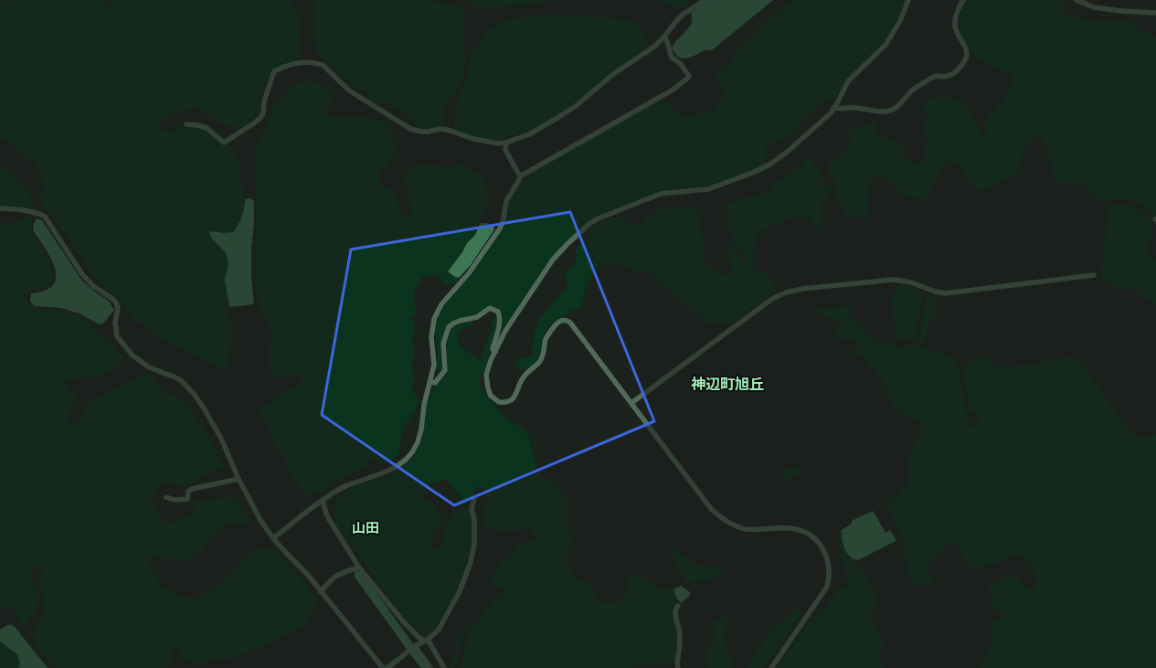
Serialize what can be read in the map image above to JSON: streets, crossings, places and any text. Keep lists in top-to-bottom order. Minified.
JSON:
{"districts":["神辺町旭丘","山田"]}
